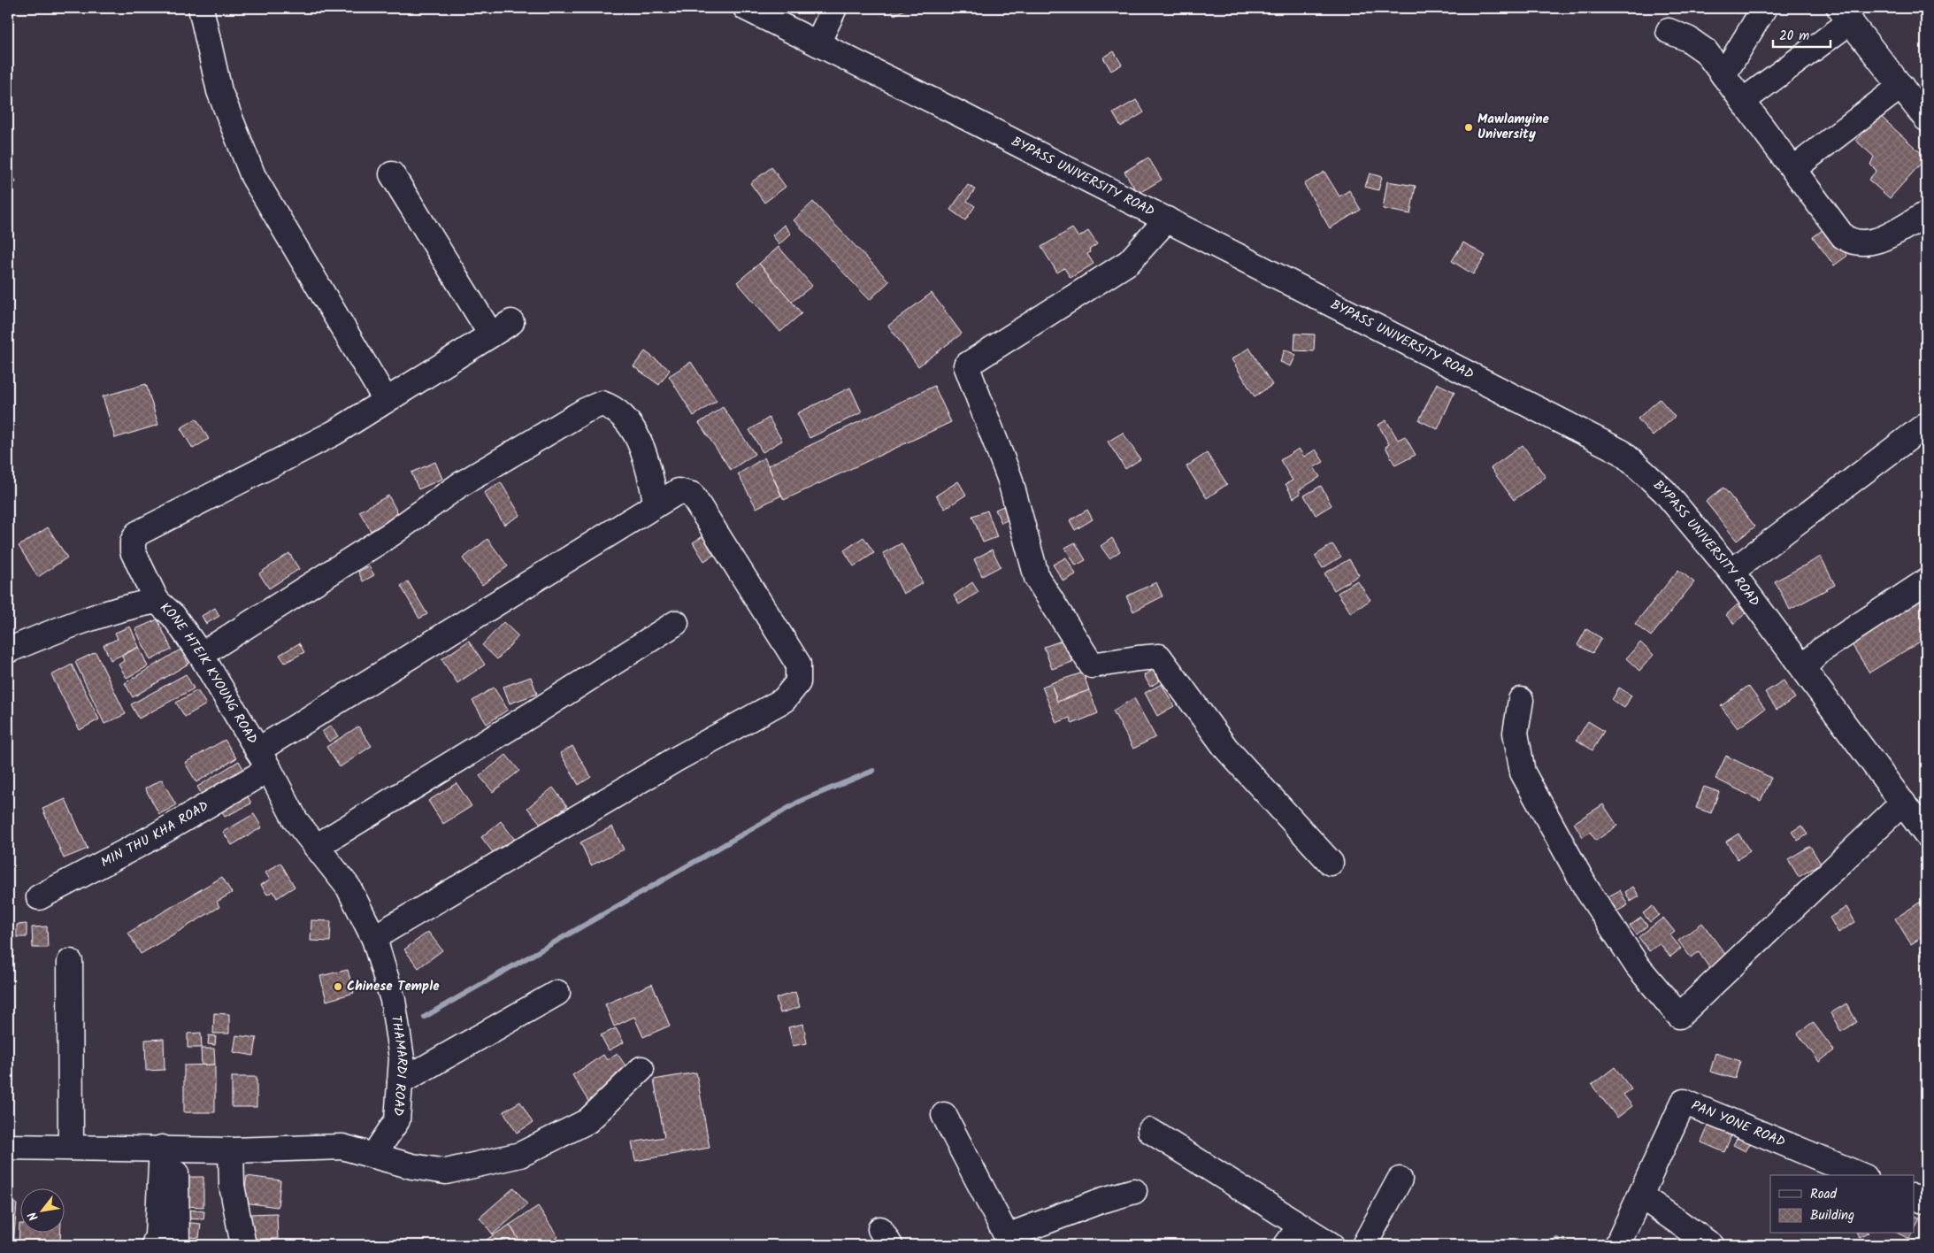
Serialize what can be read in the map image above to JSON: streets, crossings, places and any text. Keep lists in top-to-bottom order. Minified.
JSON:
{"streets":{"street":["BYPASS UNIVERSITY ROAD","KONE HTEIK KYOUNG ROAD","MIN THU KHA ROAD","THAMARDI ROAD","PAN YONE ROAD"]},"crossings":[["KONE HTEIK KYOUNG ROAD","MIN THU KHA ROAD"],["KONE HTEIK KYOUNG ROAD","THAMARDI ROAD"],["MIN THU KHA ROAD","THAMARDI ROAD"]],"places":["Mawlamyine University","Chinese Temple"],"legend":["Road","Building"],"scale_bar":"20 m","north":"bottom left"}
